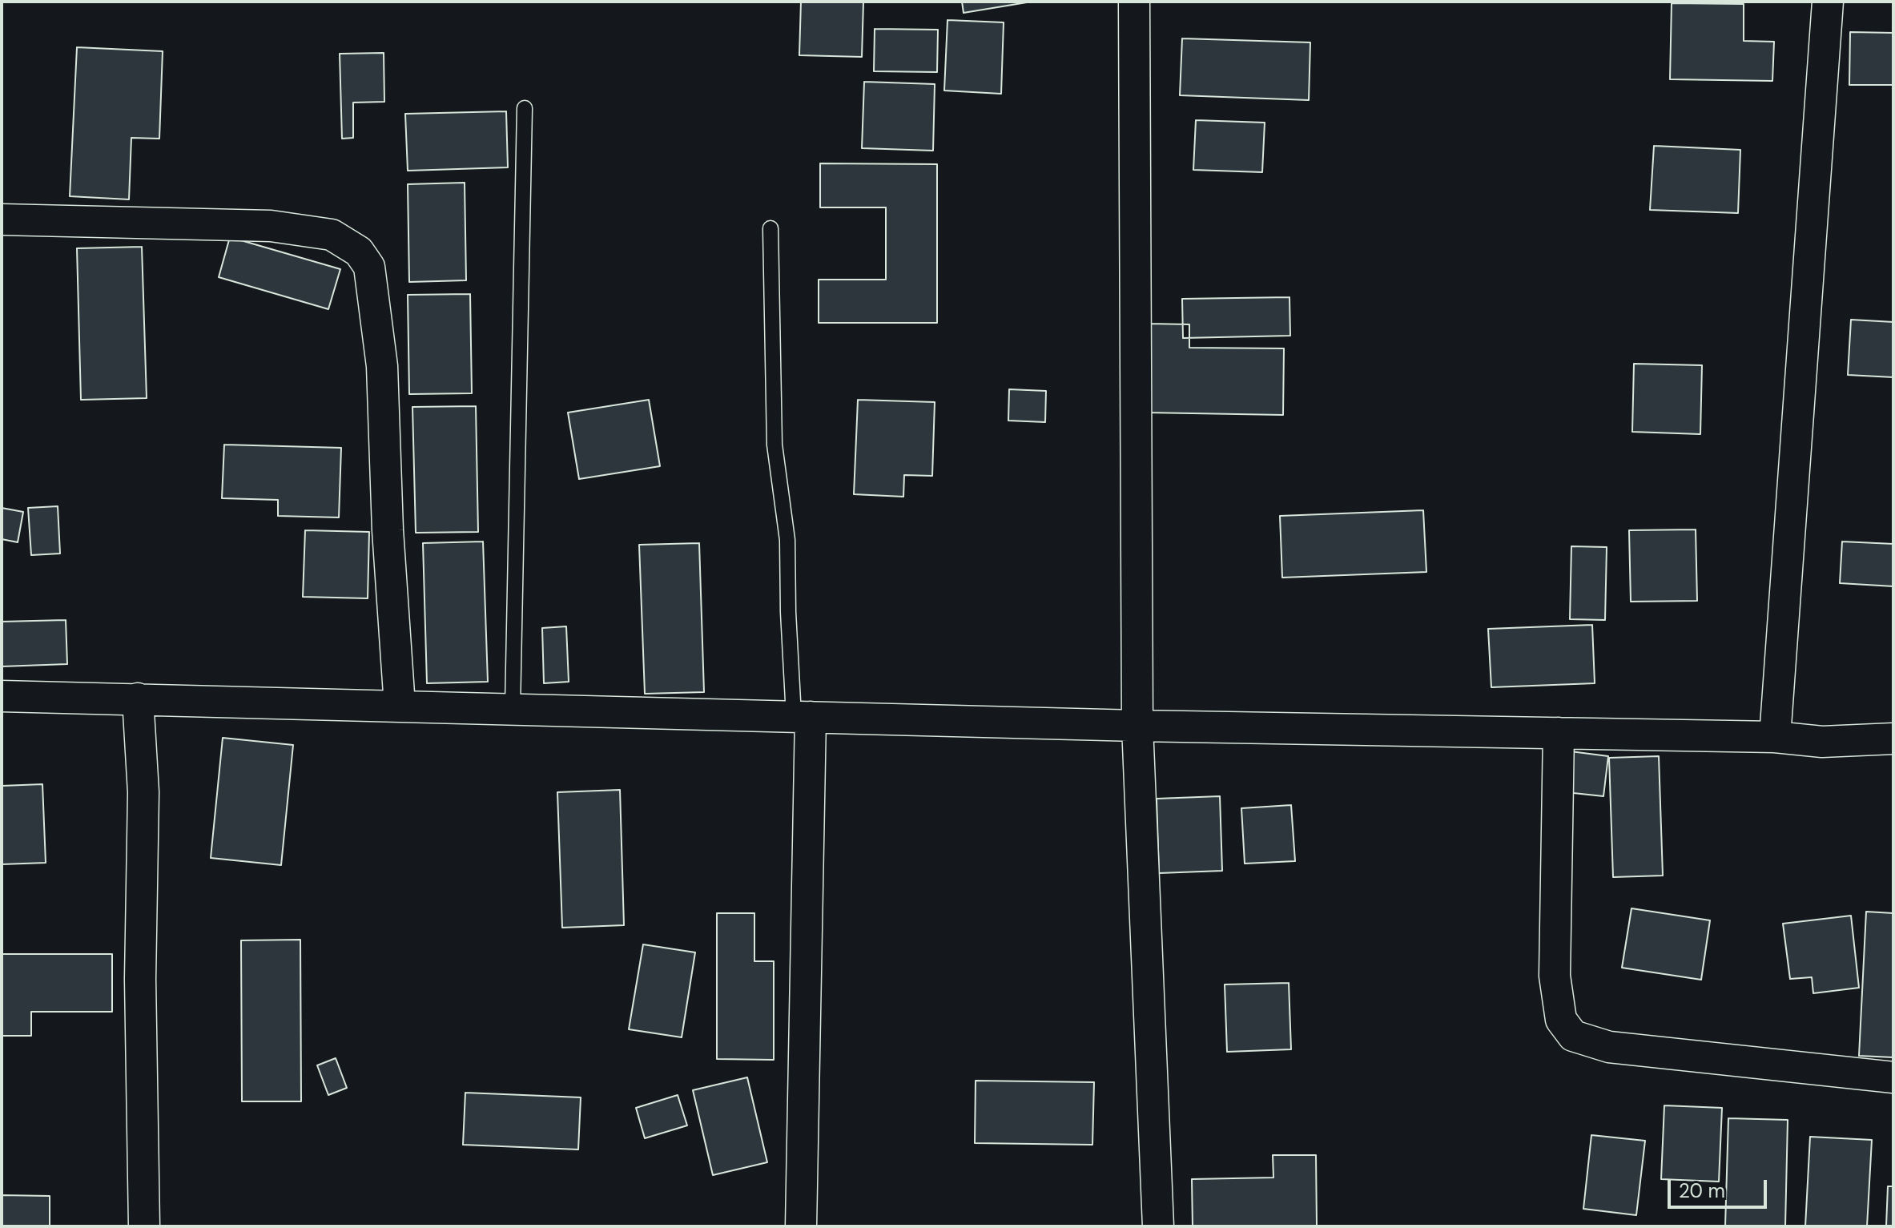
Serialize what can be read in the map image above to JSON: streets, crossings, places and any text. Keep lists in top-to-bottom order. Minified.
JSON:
{"scale_bar":"20 m"}
